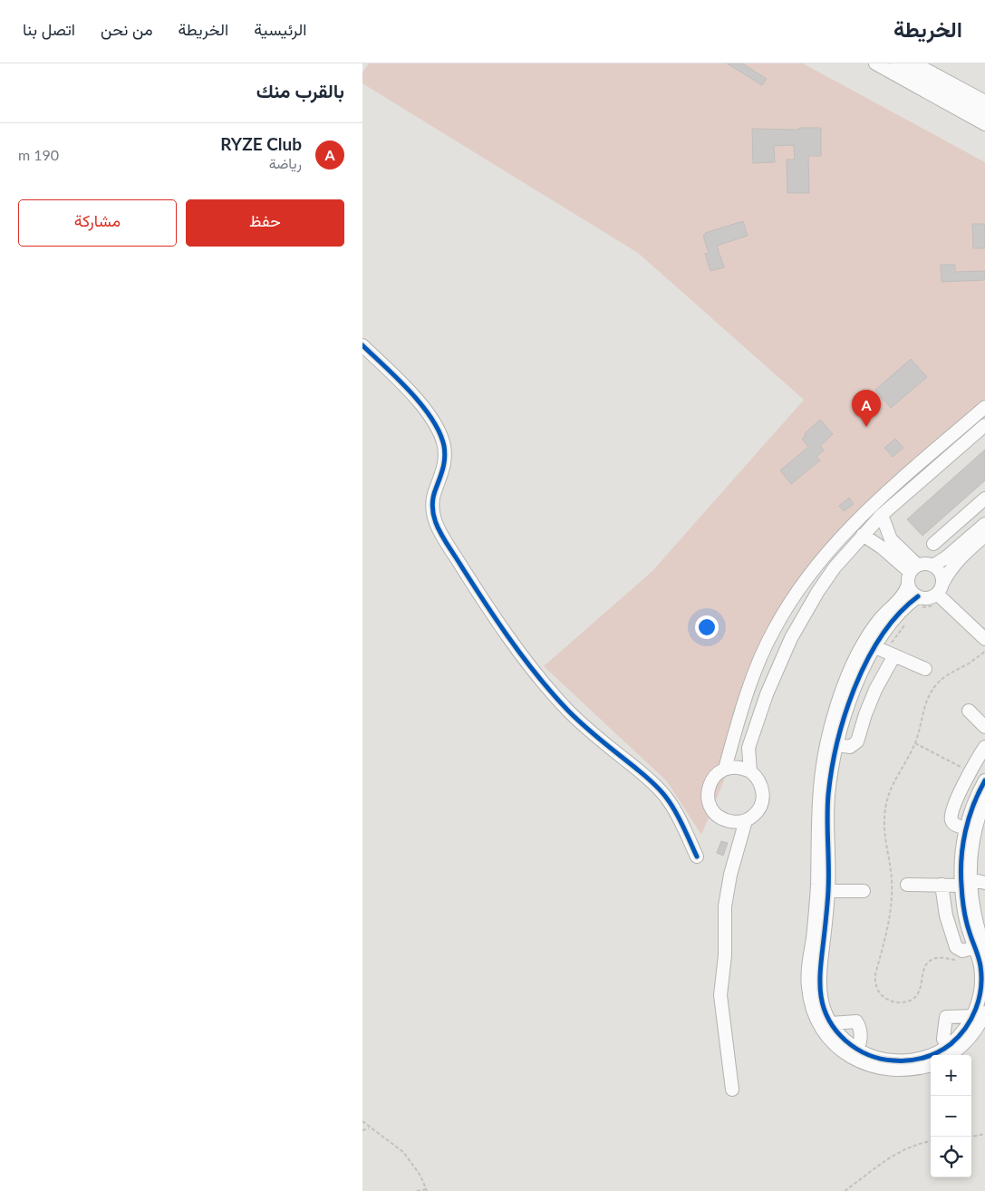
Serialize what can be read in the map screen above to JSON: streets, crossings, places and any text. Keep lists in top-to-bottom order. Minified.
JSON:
{"page":{"header":"الخريطة","nav":["الرئيسية","الخريطة","من نحن","اتصل بنا"],"heading":"بالقرب منك","list":[{"mark":"A","name":"RYZE Club","note":"رياضة","value":"190 m"}],"buttons":["حفظ","مشاركة"],"pins":"A","map_buttons":["+","−"]}}
